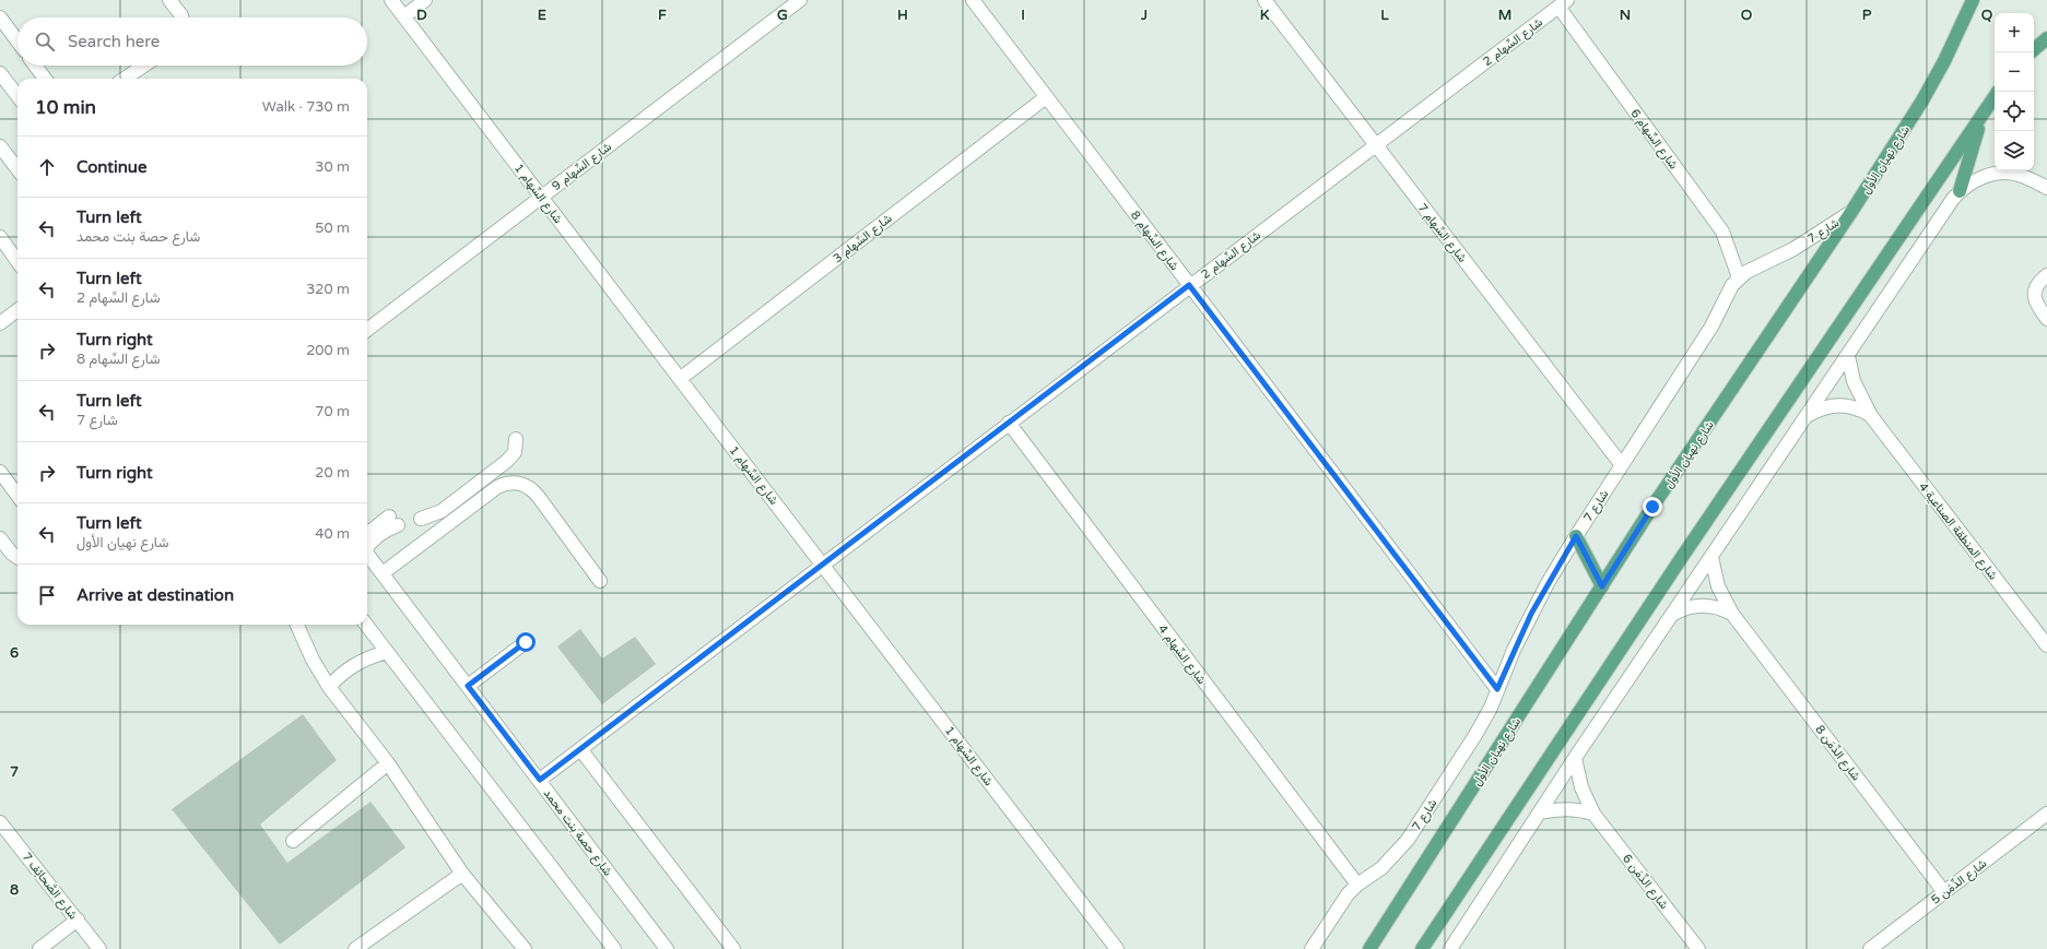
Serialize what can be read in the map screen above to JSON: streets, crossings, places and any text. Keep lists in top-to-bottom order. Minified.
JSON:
{"streets":{"main road":["شارع نهيان الأول"],"street":["شارع السِّهام 2","شارع السِّهام 6","شارع السِّهام 9","شارع السِّهام 1","شارع 7","شارع السِّهام 7","شارع السِّهام 3","شارع السِّهام 8","شارع المنطقة الصناعية 4","شارع السِّهام 4","شارع الدِّمَن 8","شارع حصة بنت محمد","شارع الدِّمَن 6","شارع الدِّمَن 5","شارع الصَّحائِف 7"]},"crossings":[["شارع السِّهام 2","شارع السِّهام 6"],["شارع السِّهام 2","شارع السِّهام 1"],["شارع السِّهام 2","شارع السِّهام 7"],["شارع السِّهام 2","شارع السِّهام 8"],["شارع السِّهام 2","شارع السِّهام 4"],["شارع السِّهام 2","شارع حصة بنت محمد"],["شارع السِّهام 6","شارع 7"],["شارع نهيان الأول","شارع 7"],["شارع السِّهام 9","شارع السِّهام 1"],["شارع السِّهام 1","شارع السِّهام 3"],["شارع 7","شارع السِّهام 7"],["شارع 7","شارع السِّهام 8"],["شارع 7","شارع السِّهام 4"],["شارع السِّهام 3","شارع السِّهام 8"],["شارع الدِّمَن 8","شارع الدِّمَن 5"]],"page":{"map_buttons":["+","−"],"search":"Search here","heading":["10 min","Walk · 730 m"],"list":[["Continue","30 m"],["Turn left","شارع حصة بنت محمد","50 m"],["Turn left","شارع السِّهام 2","320 m"],["Turn right","شارع السِّهام 8","200 m"],["Turn left","شارع 7","70 m"],["Turn right","20 m"],["Turn left","شارع نهيان الأول","40 m"],"Arrive at destination"]},"grid":{"columns":["D","E","F","G","H","I","J","K","L","M","N","O","P","Q"],"rows":["6","7","8"]}}
